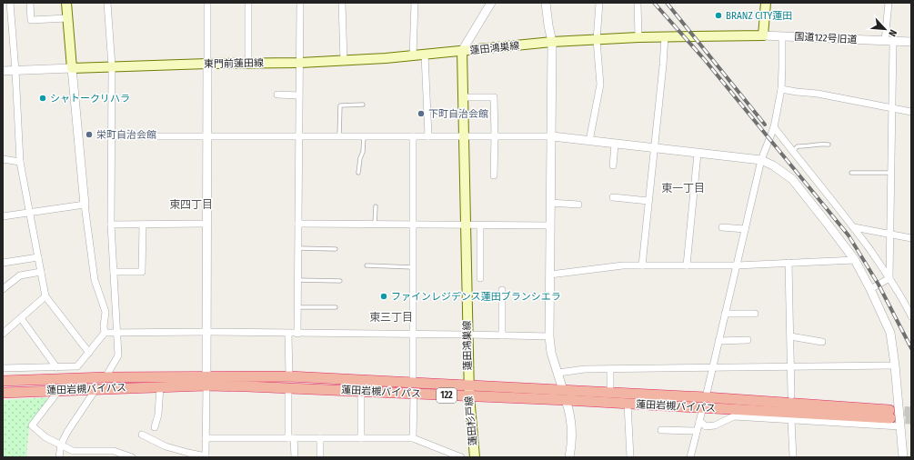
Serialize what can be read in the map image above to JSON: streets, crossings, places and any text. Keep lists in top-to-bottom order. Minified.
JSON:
{"streets":{"highway":["蓮田岩槻バイパス","122"],"main road":["蓮田鴻巣線","東門前蓮田線","蓮田杉戸線"],"street":["国道122号旧道"]},"crossings":[["国道122号旧道","蓮田鴻巣線"],["蓮田鴻巣線","東門前蓮田線"],["蓮田鴻巣線","蓮田岩槻バイパス"],["蓮田鴻巣線","蓮田杉戸線"],["蓮田岩槻バイパス","蓮田杉戸線"]],"districts":["東一丁目","東四丁目","東三丁目"],"places":["BRANZ CITY蓮田","シャトークリハラ","下町自治会館","栄町自治会館","ファインレジデンス蓮田ブランシエラ"],"north":"bottom right"}
